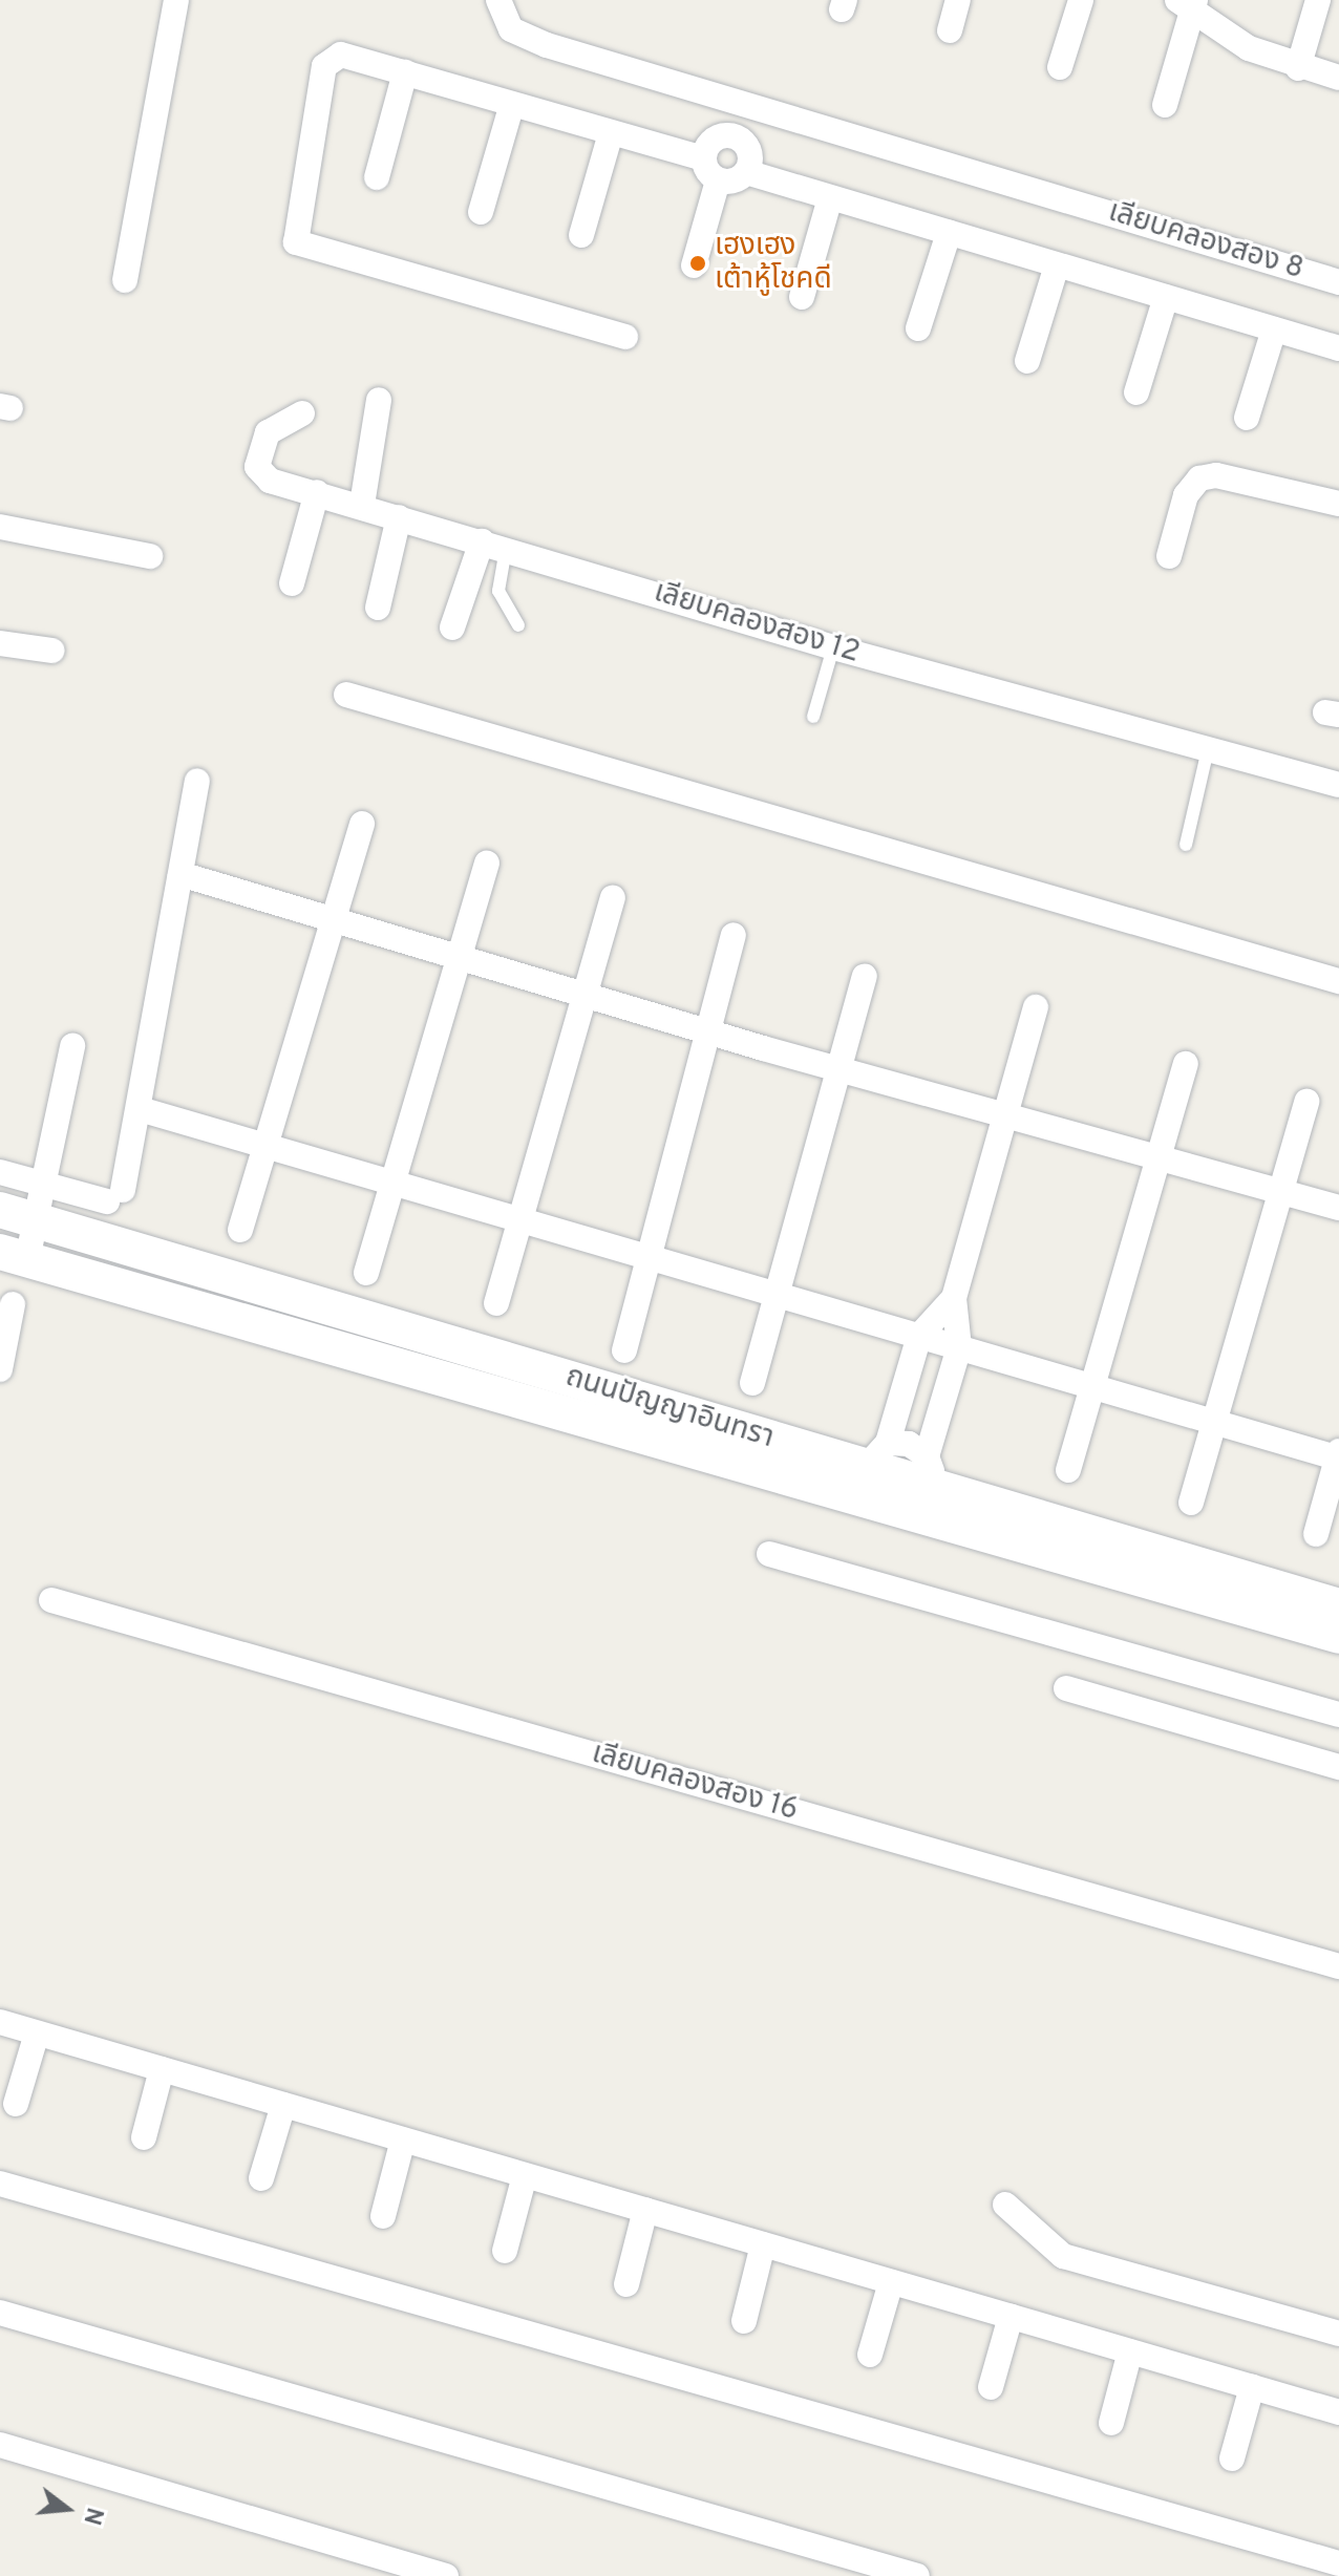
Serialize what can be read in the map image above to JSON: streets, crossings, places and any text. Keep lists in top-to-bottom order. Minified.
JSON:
{"streets":{"street":["เลียบคลองสอง 8","เลียบคลองสอง 12","ถนนปัญญาอินทรา","เลียบคลองสอง 16"]},"places":["เฮงเฮง เต้าหู้โชคดี"],"north":"right"}
